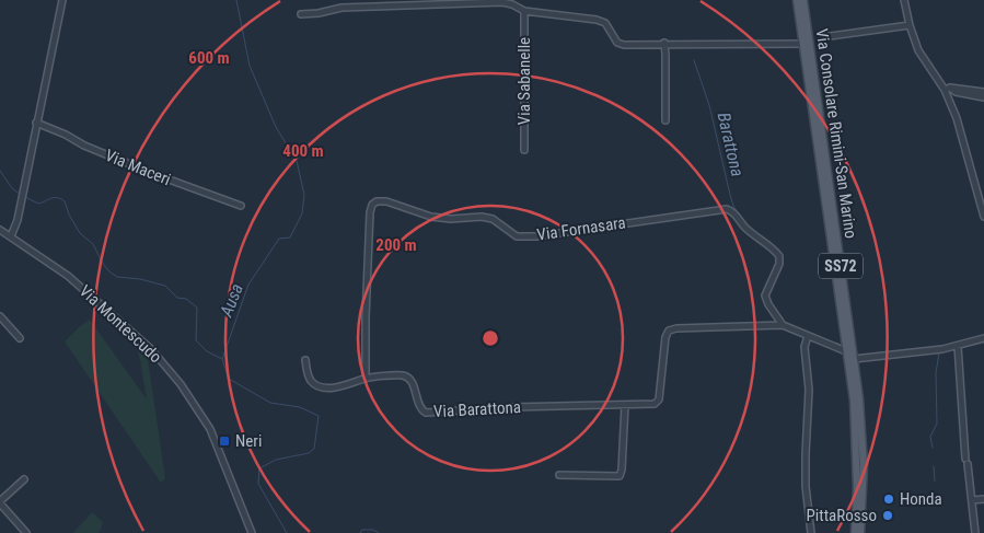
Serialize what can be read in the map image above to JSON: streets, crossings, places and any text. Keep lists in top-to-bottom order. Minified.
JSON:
{"streets":{"main road":["Via Consolare Rimini-San Marino","SS72"],"street":["Via Sabanelle","Via Maceri","Via Fornasara","Via Montescudo","Via Barattona"]},"crossings":[["Via Sabanelle","Via Consolare Rimini-San Marino"],["Via Consolare Rimini-San Marino","Via Barattona"],["Via Fornasara","Via Barattona"]],"water":["Barattona","Ausa"],"places":{"transit":["Neri"],"other":["Honda","PittaRosso"]},"rings":["600 m","400 m","200 m"]}
